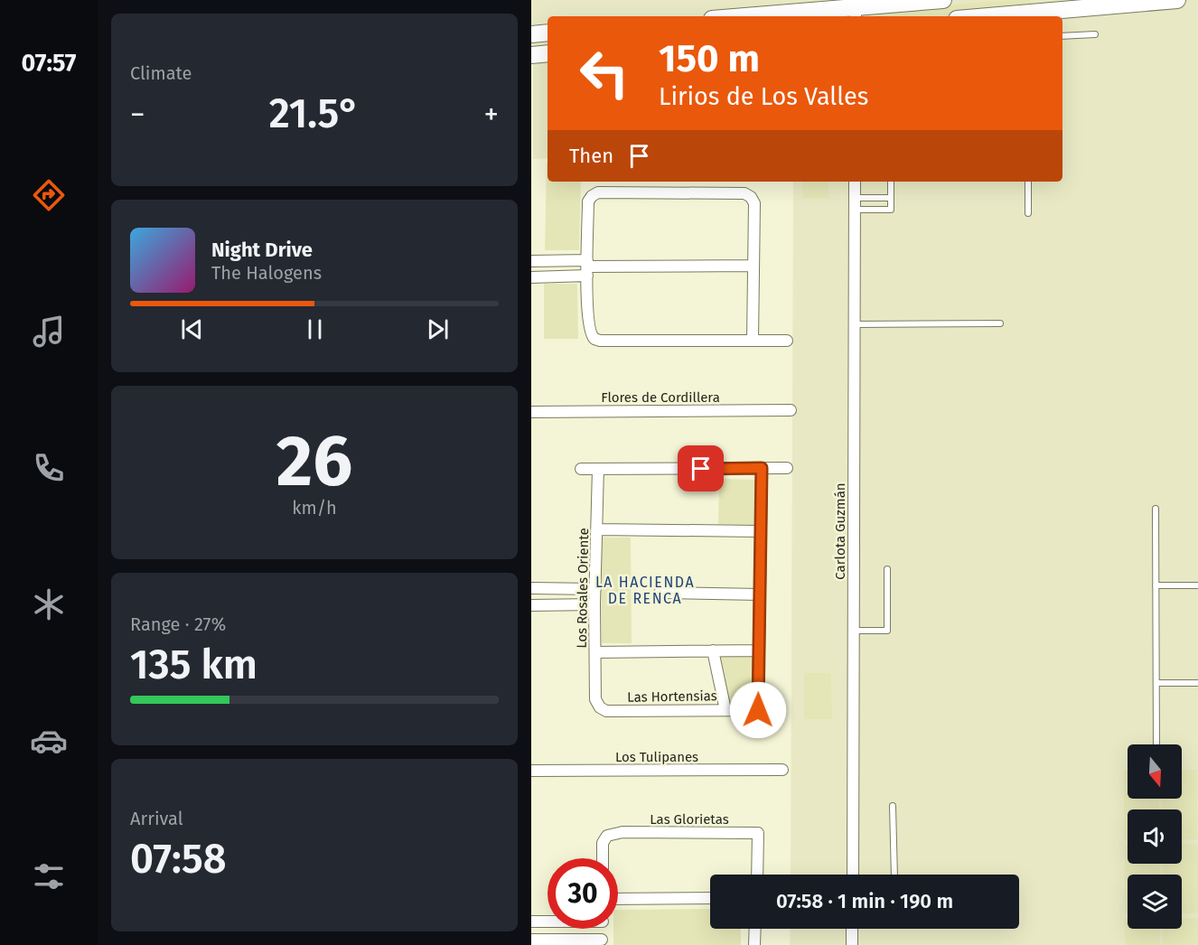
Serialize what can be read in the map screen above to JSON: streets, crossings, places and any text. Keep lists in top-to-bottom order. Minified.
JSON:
{"streets":{"street":["Flores de Cordillera","Carlota Guzmán","Los Rosales Oriente","Las Hortensias","Los Tulipanes","Las Glorietas"]},"crossings":[["Los Rosales Oriente","Las Hortensias"]],"districts":["LA HACIENDA DE RENCA"],"north":"bottom","page":{"tabs":"07:57","tile":["Climate",["26","km/h"],["Range · 27%","135 km"],["Arrival","07:58"]],"turn":["150 m","Lirios de Los Valles"],"heat":["−","21.5°","+"],"then":"Then","song":["Night Drive","The Halogens"],"limit":"30","trip":"07:58 · 1 min · 190 m"}}
